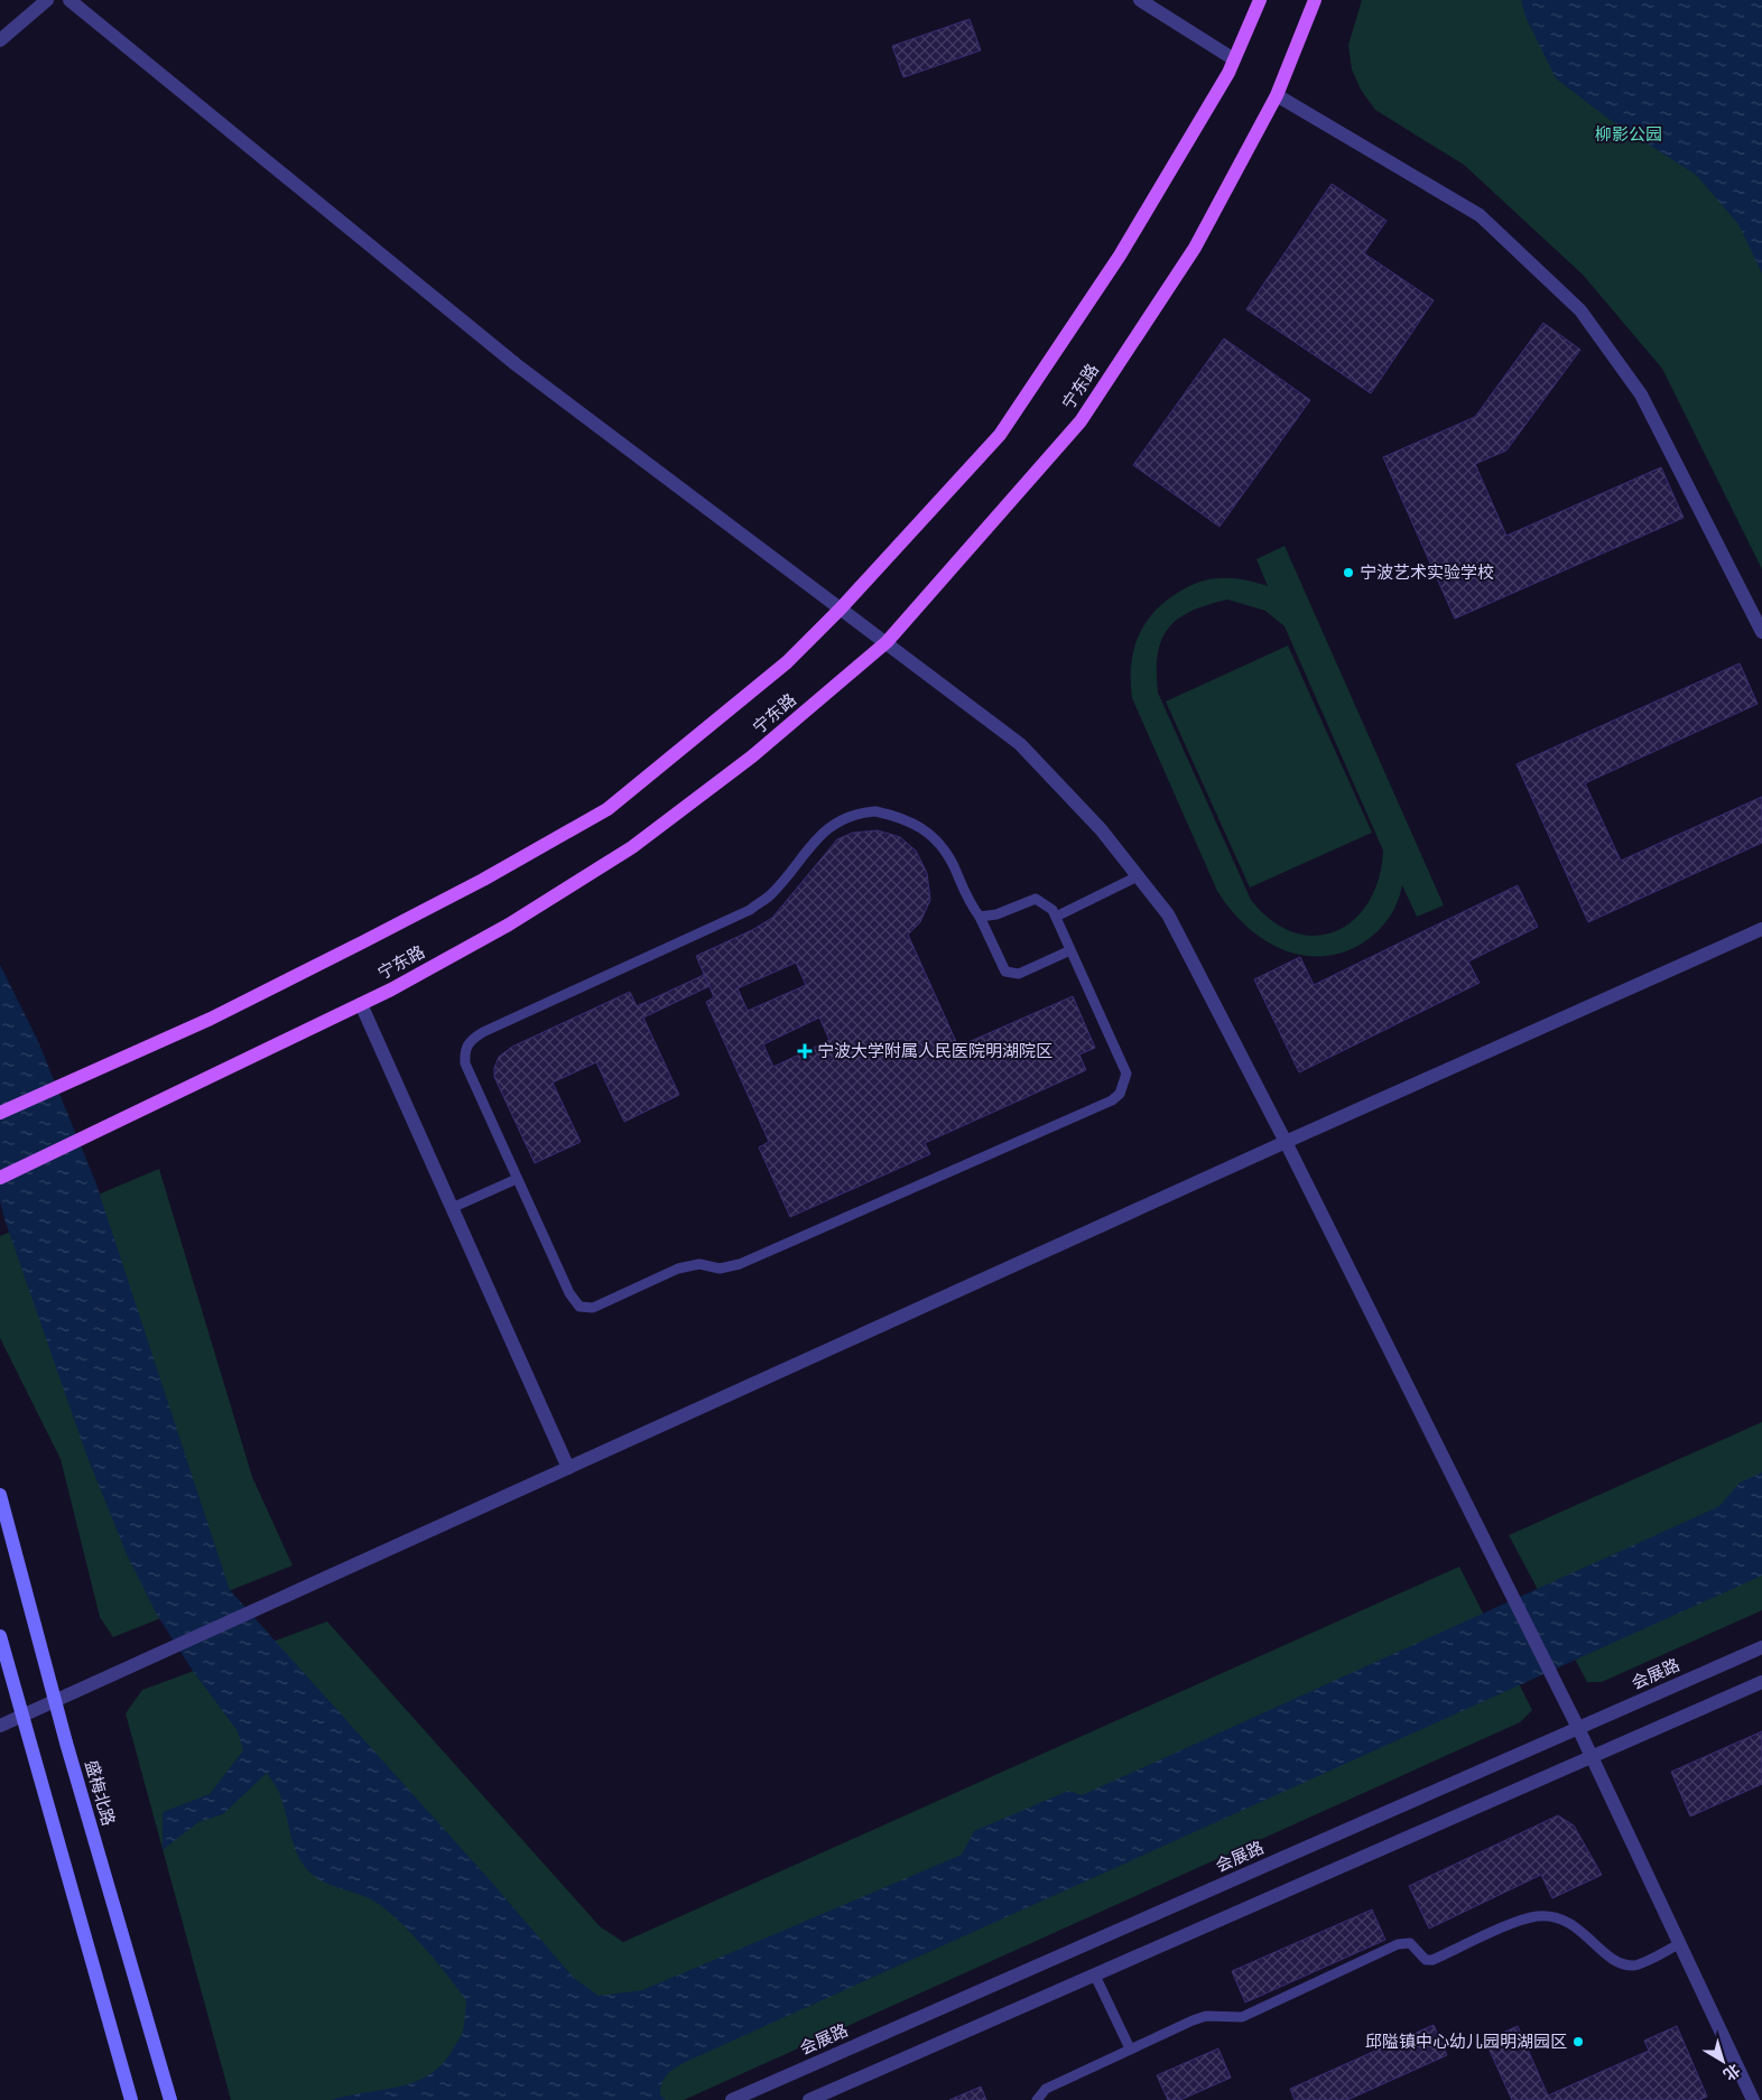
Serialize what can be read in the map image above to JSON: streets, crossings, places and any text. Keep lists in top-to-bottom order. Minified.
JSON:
{"streets":{"main road":["宁东路","盛梅北路"],"street":["会展路"]},"parks":["柳影公园"],"places":{"other":["宁波艺术实验学校","邱隘镇中心幼儿园明湖园区"],"health":["宁波大学附属人民医院明湖院区"]},"north":"bottom right"}
